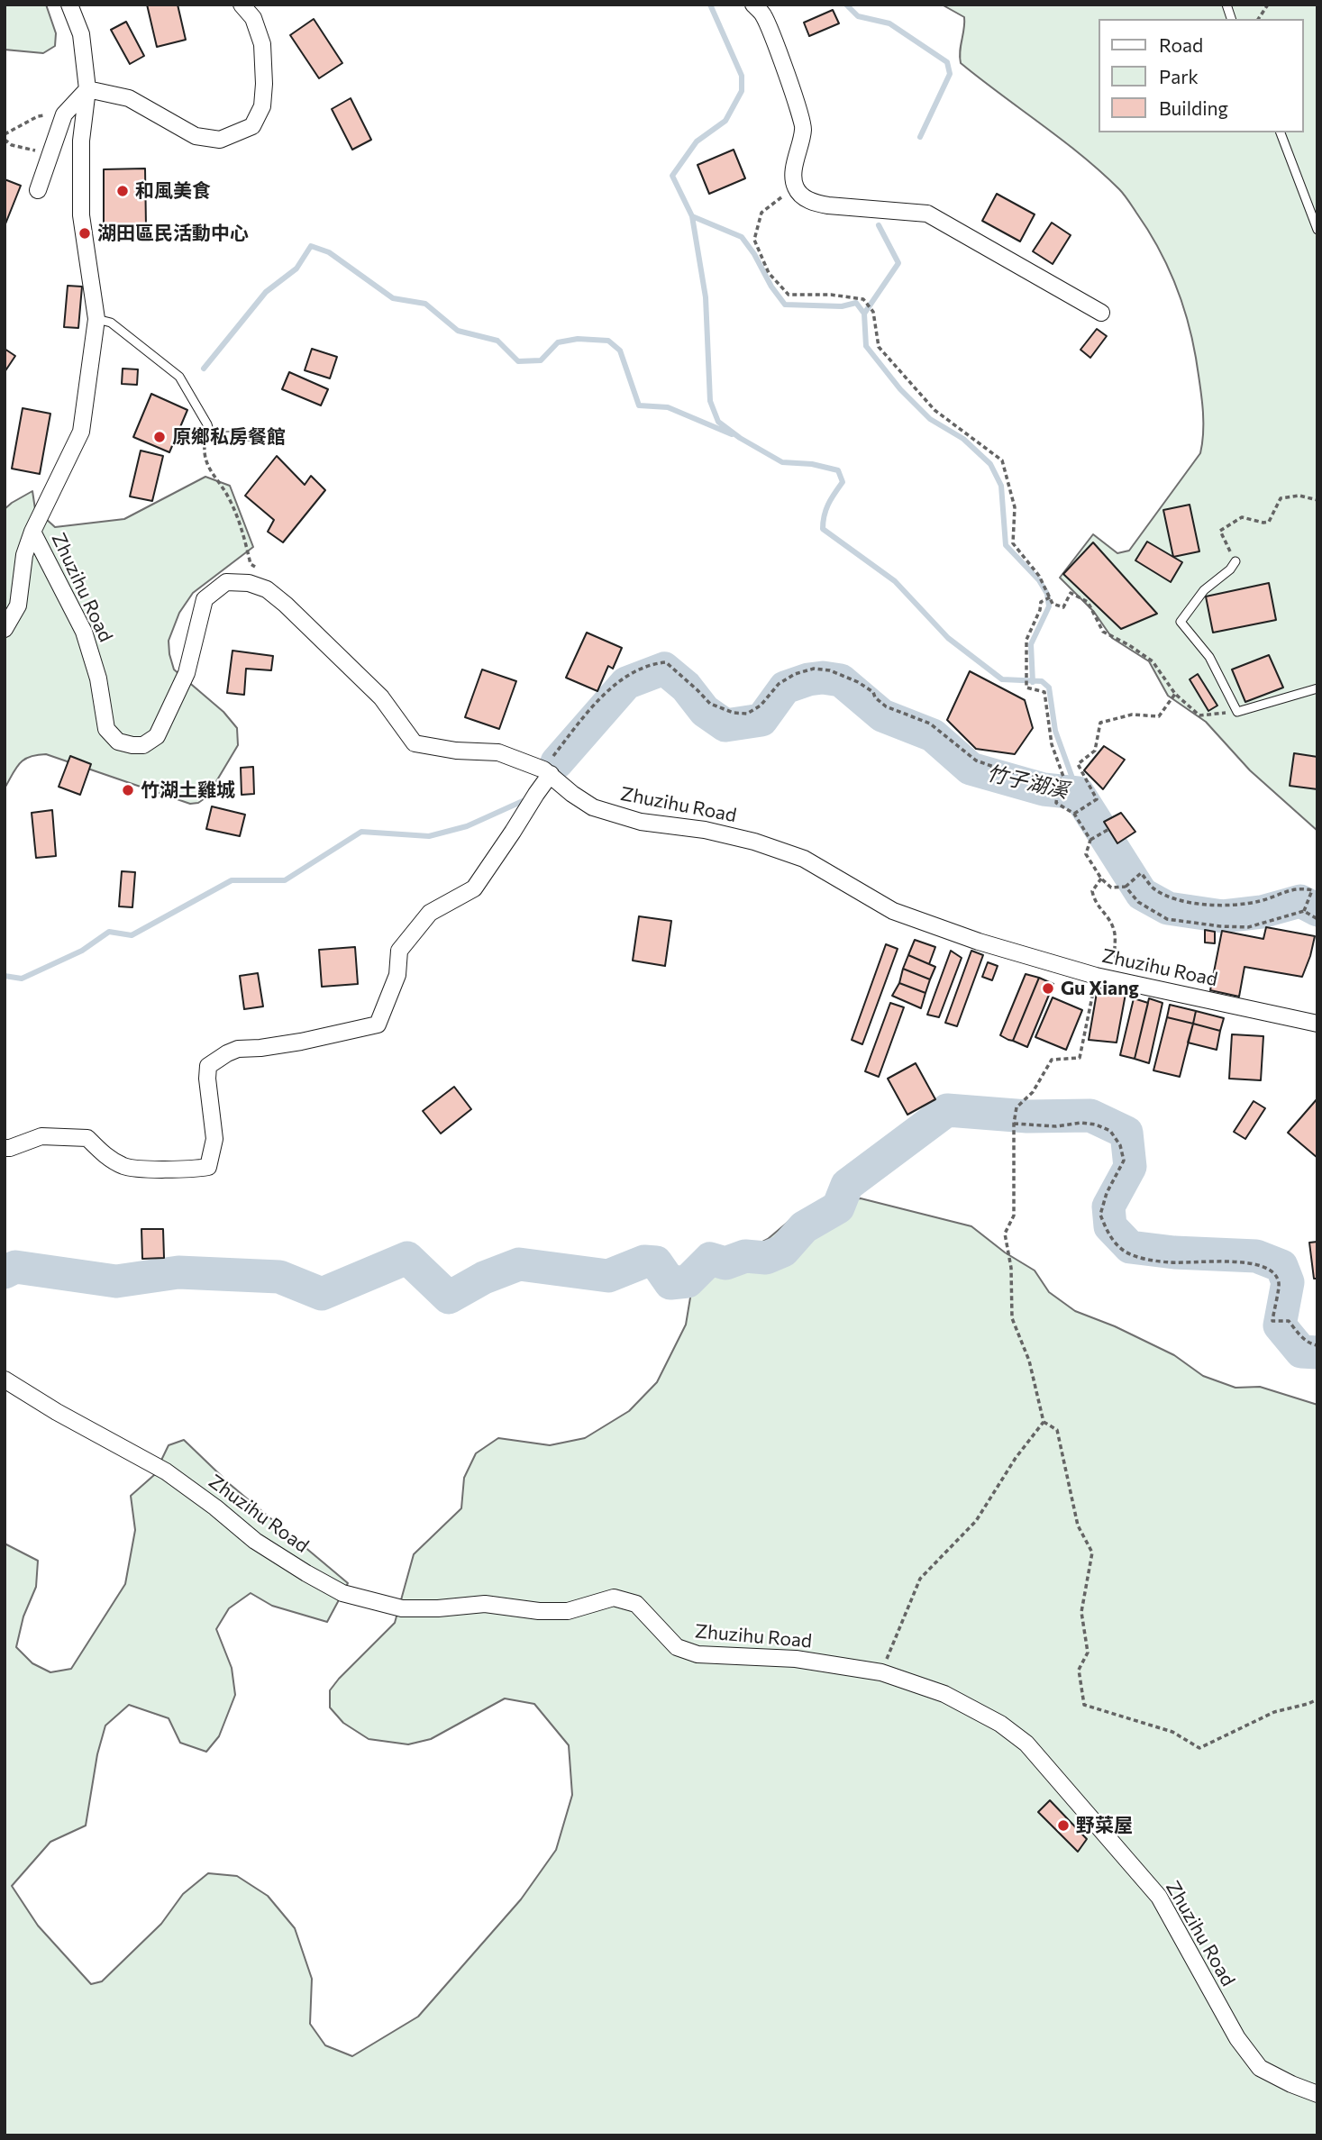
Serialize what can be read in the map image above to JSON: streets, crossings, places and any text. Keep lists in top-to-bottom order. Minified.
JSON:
{"streets":{"street":["Zhuzihu Road"]},"water":["竹子湖溪"],"places":["和風美食","湖田區民活動中心","原鄉私房餐館","竹湖土雞城","Gu Xiang","野菜屋"],"legend":["Road","Park","Building"]}
